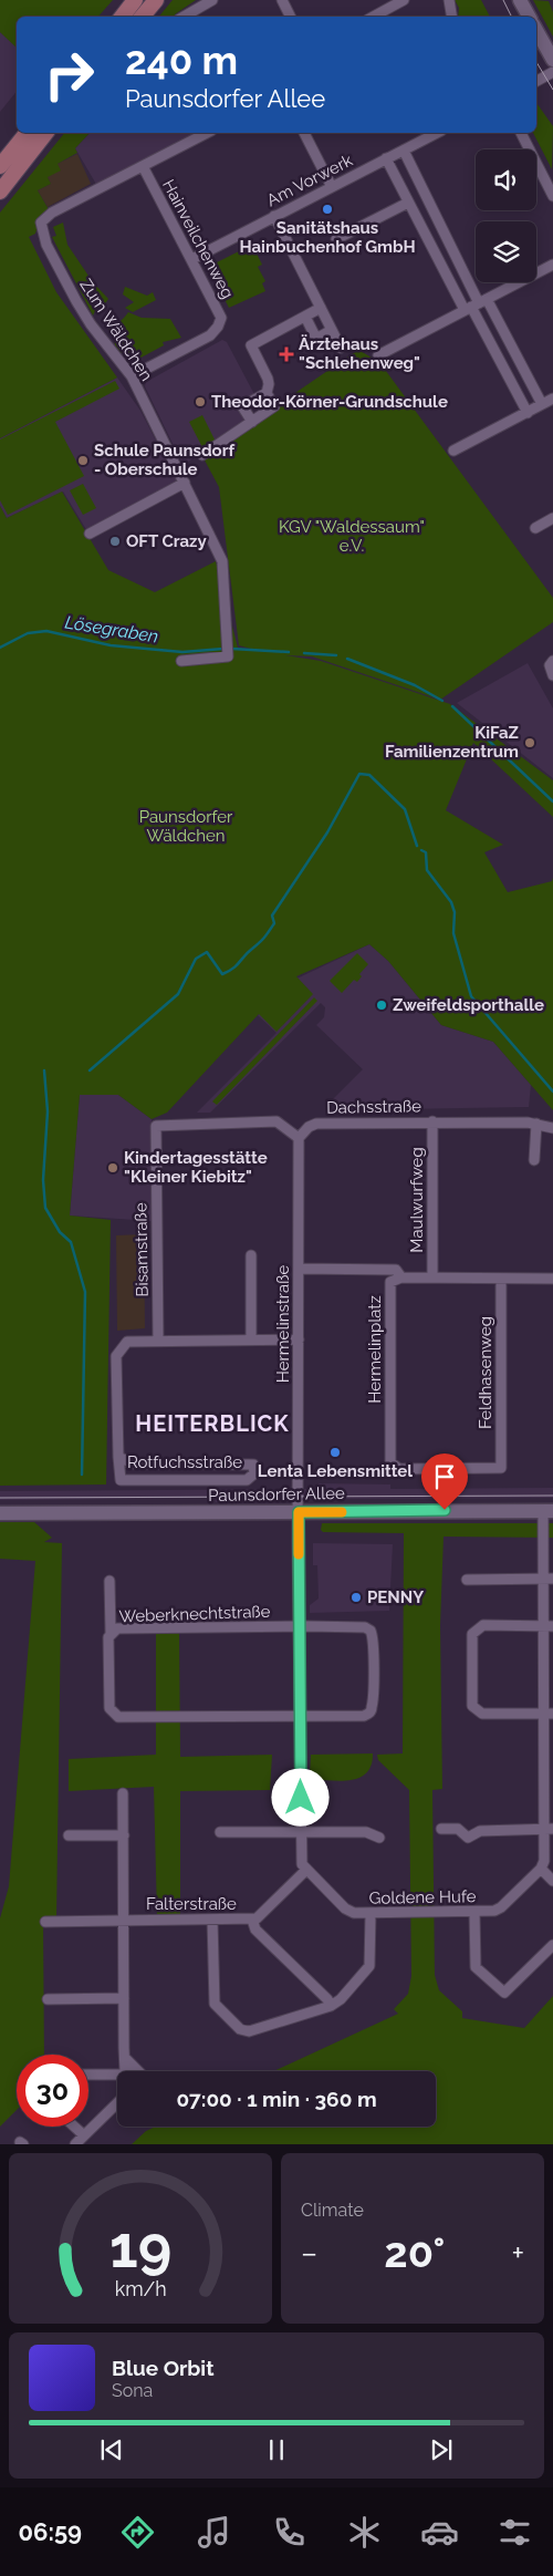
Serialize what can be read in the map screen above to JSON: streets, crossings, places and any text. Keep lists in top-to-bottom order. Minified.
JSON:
{"streets":{"main road":["Paunsdorfer Allee"],"street":["Am Vorwerk","Hainveilchenweg","Zum Wäldchen","Dachsstraße","Maulwurfweg","Bisamstraße","Hermelinstraße","Hermelinplatz","Feldhasenweg","Rotfuchsstraße","Weberknechtstraße","Goldene Hufe","Falterstraße"]},"crossings":[["Am Vorwerk","Hainveilchenweg"],["Hainveilchenweg","Zum Wäldchen"],["Dachsstraße","Maulwurfweg"],["Dachsstraße","Bisamstraße"],["Dachsstraße","Hermelinstraße"],["Bisamstraße","Hermelinstraße"],["Bisamstraße","Rotfuchsstraße"],["Hermelinstraße","Hermelinplatz"],["Hermelinstraße","Rotfuchsstraße"],["Hermelinstraße","Paunsdorfer Allee"],["Hermelinplatz","Feldhasenweg"],["Goldene Hufe","Falterstraße"]],"districts":["HEITERBLICK"],"water":["Lösegraben"],"parks":["KGV \"Waldessaum\" e.V.","Paunsdorfer Wäldchen"],"places":{"other":["Sanitätshaus Hainbuchenhof GmbH","Theodor-Körner-Grundschule","Schule Paunsdorf - Oberschule","OFT Crazy","KiFaZ Familienzentrum","Zweifeldsporthalle","Kindertagesstätte \"Kleiner Kiebitz\"","Lenta Lebensmittel","PENNY"],"health":["Ärztehaus \"Schlehenweg\""]},"page":{"turn":["240 m","Paunsdorfer Allee"],"limit":"30","trip":"07:00 · 1 min · 360 m","tile":"Climate","heat":["−","20°","+"],"song":["Blue Orbit","Sona"],"tabs":"06:59","gauge":["19","km/h"]}}
